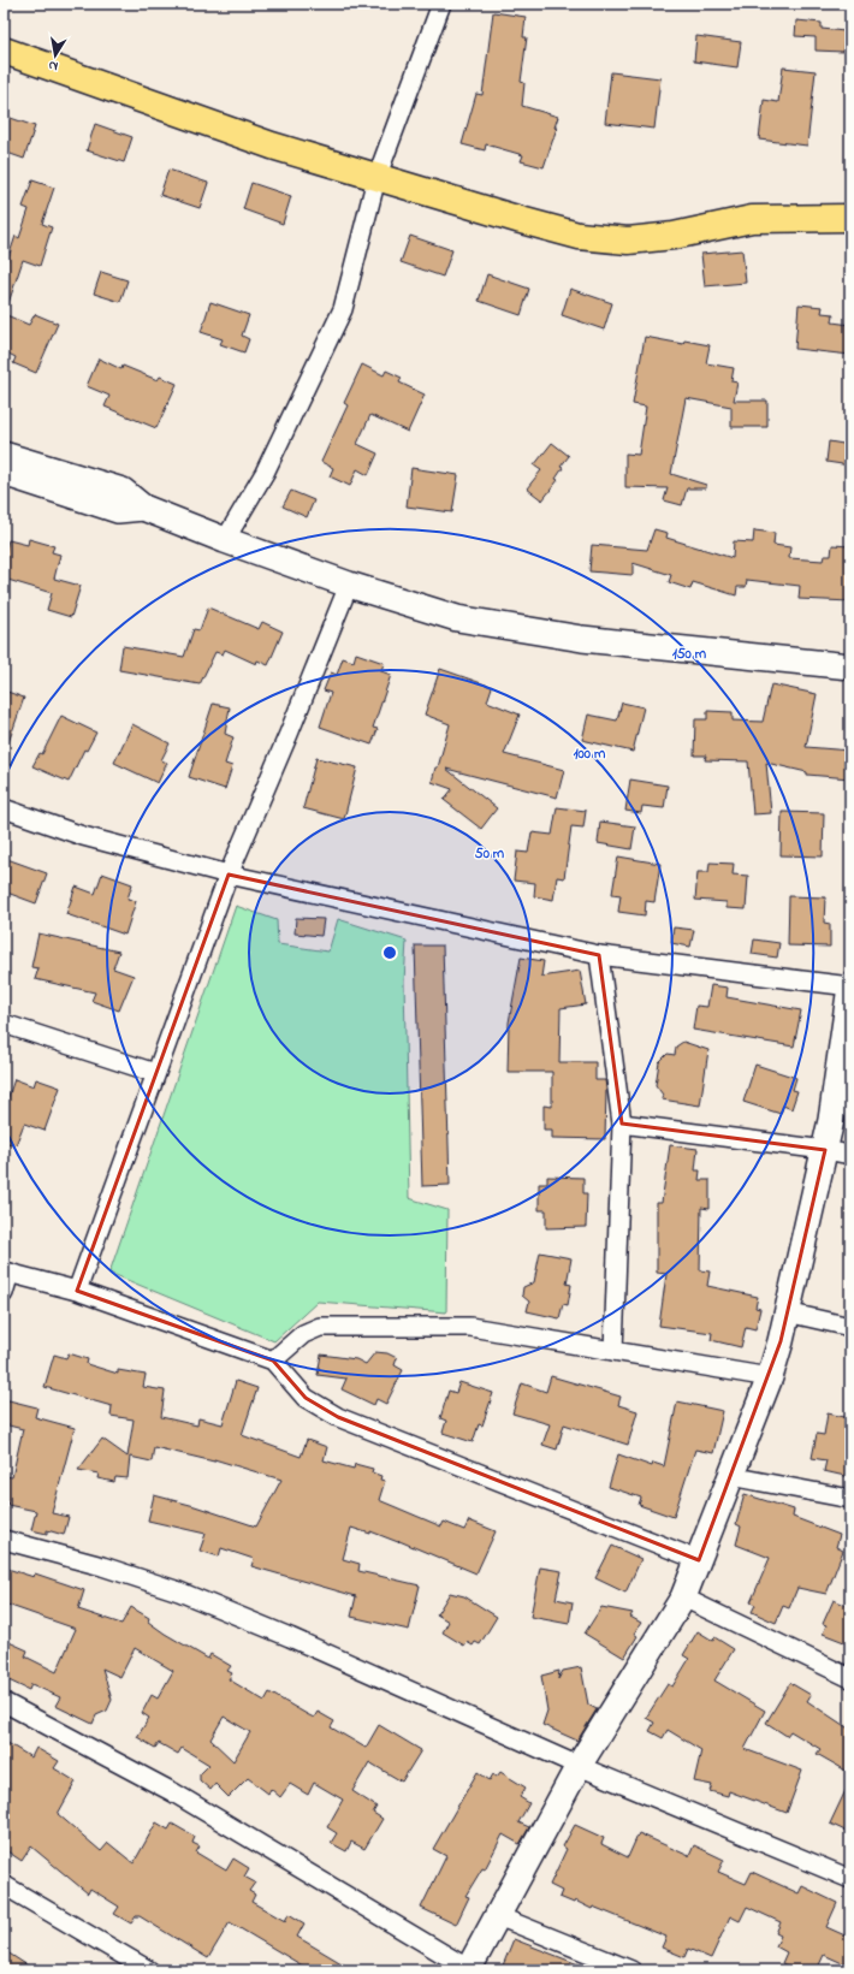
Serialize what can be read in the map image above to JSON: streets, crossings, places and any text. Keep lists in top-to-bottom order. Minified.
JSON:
{"north":"bottom","rings":["150 m","100 m","50 m"]}
